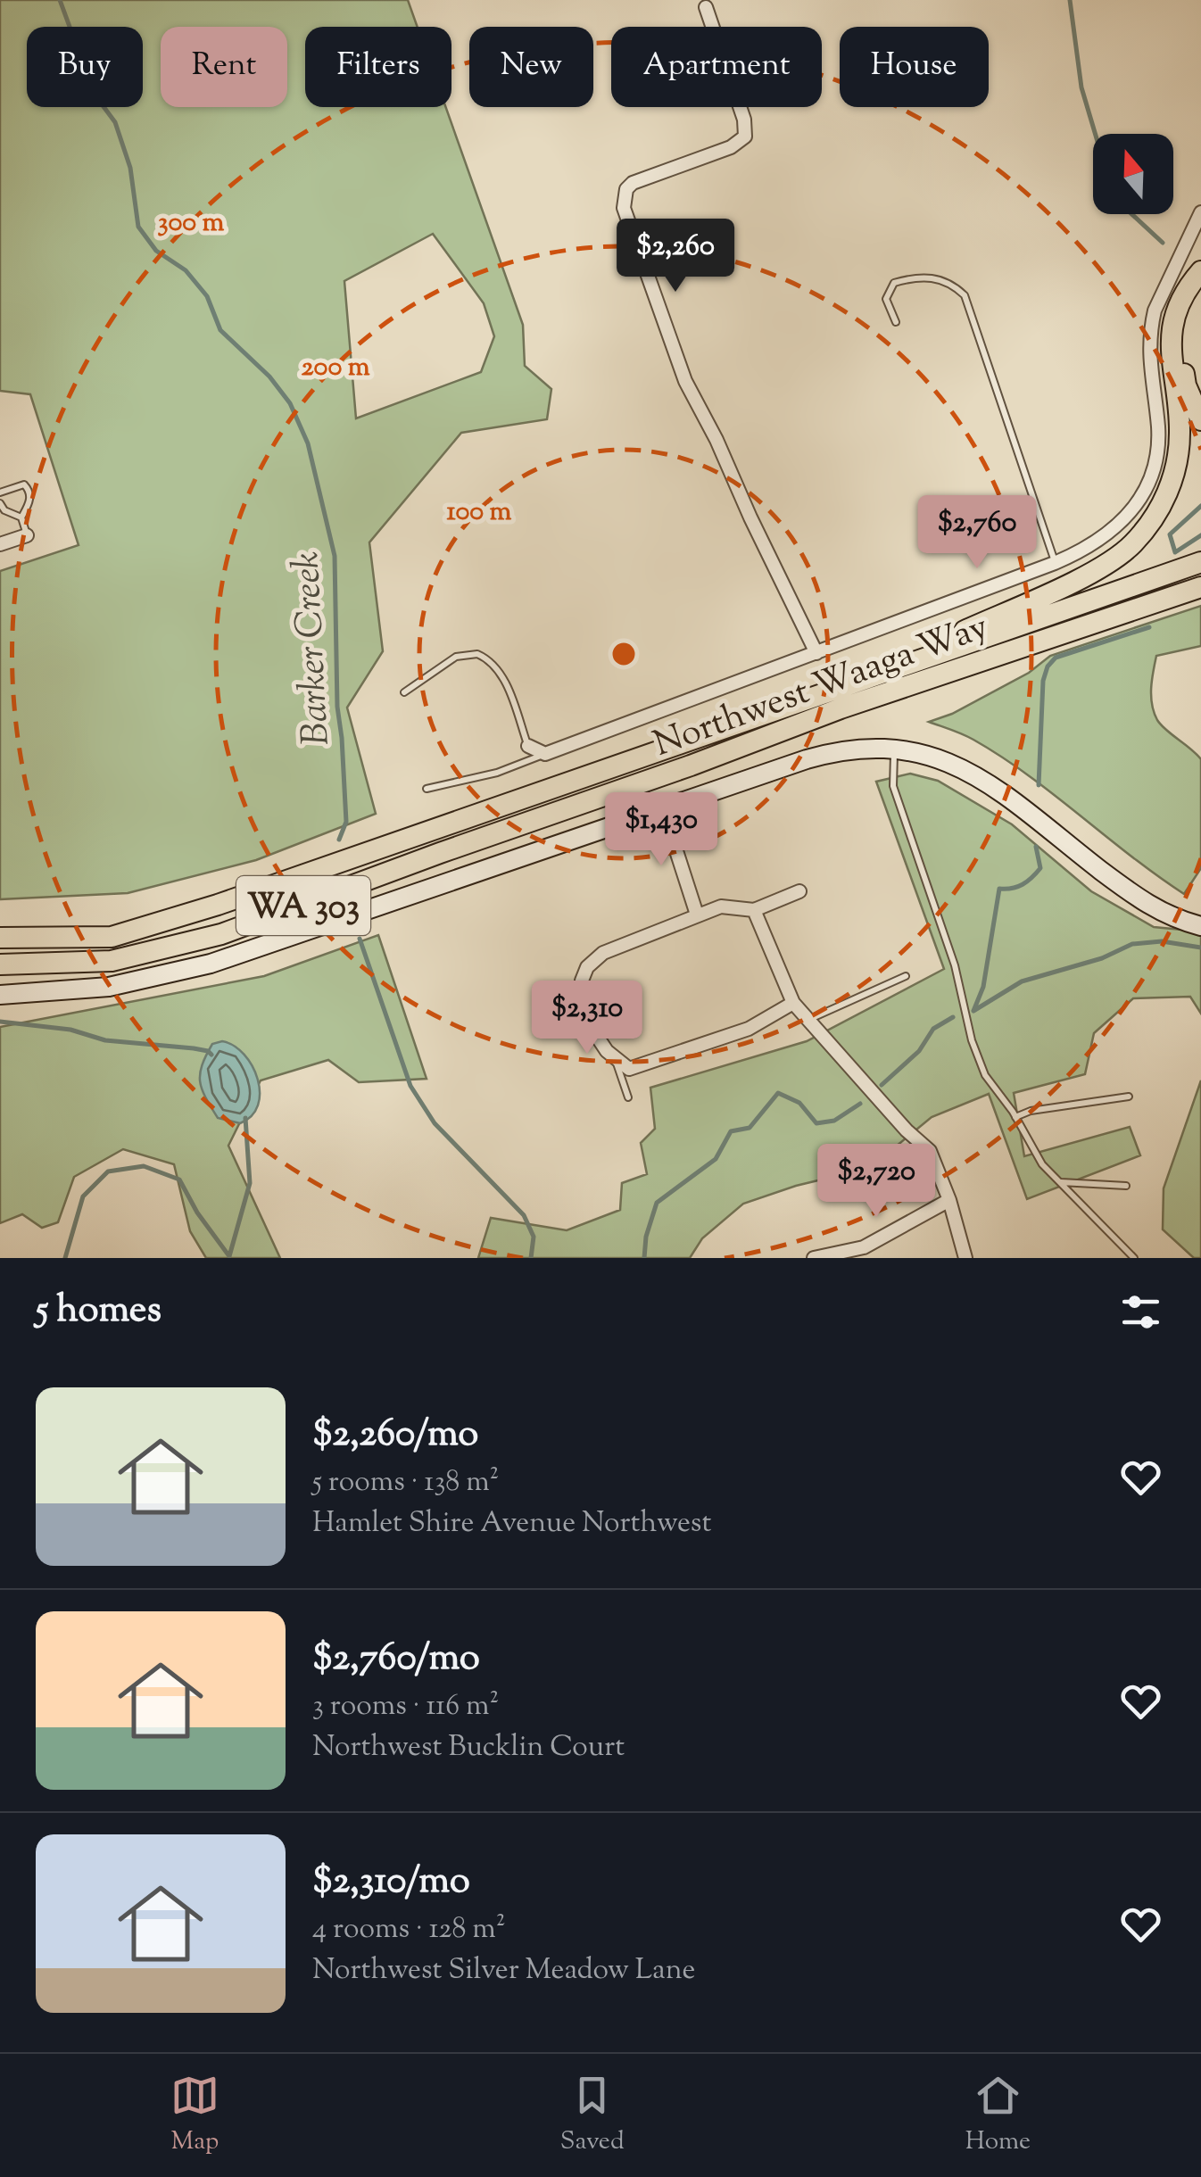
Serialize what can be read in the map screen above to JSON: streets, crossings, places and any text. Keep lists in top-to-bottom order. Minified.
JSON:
{"streets":{"highway":["Northwest Waaga Way","WA 303"]},"water":["Barker Creek"],"north":"top","page":{"chip":["Buy","Rent","Filters","New","Apartment","House"],"price":["$2,260","$2,760","$1,430","$2,310","$2,720"],"heading":"5 homes","list":[{"name":"$2,260/mo","note":"5 rooms · 138 m² · Hamlet Shire Avenue Northwest"},{"name":"$2,760/mo","note":"3 rooms · 116 m² · Northwest Bucklin Court"},{"name":"$2,310/mo","note":"4 rooms · 128 m² · Northwest Silver Meadow Lane"}],"tabs":["Map","Saved","Home"]},"rings":["300 m","200 m","100 m"]}
